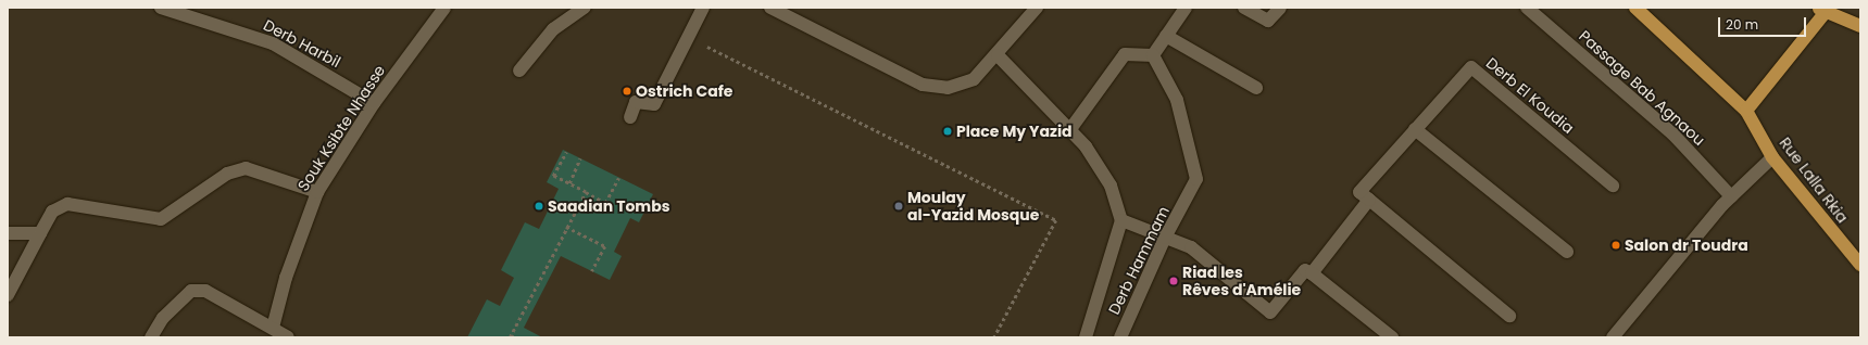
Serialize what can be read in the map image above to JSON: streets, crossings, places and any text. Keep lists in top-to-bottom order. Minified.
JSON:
{"streets":{"main road":["Rue Lalla Rkia"],"street":["Derb Harbil","Passage Bab Agnaou","Derb El Koudia","Souk Ksibte Nhasse","Derb Hammam"]},"crossings":[["Derb Harbil","Souk Ksibte Nhasse"]],"places":["Ostrich Cafe","Place My Yazid","Saadian Tombs","Moulay al-Yazid Mosque","Salon dr Toudra","Riad les Rêves d'Amélie"],"scale_bar":"20 m"}
